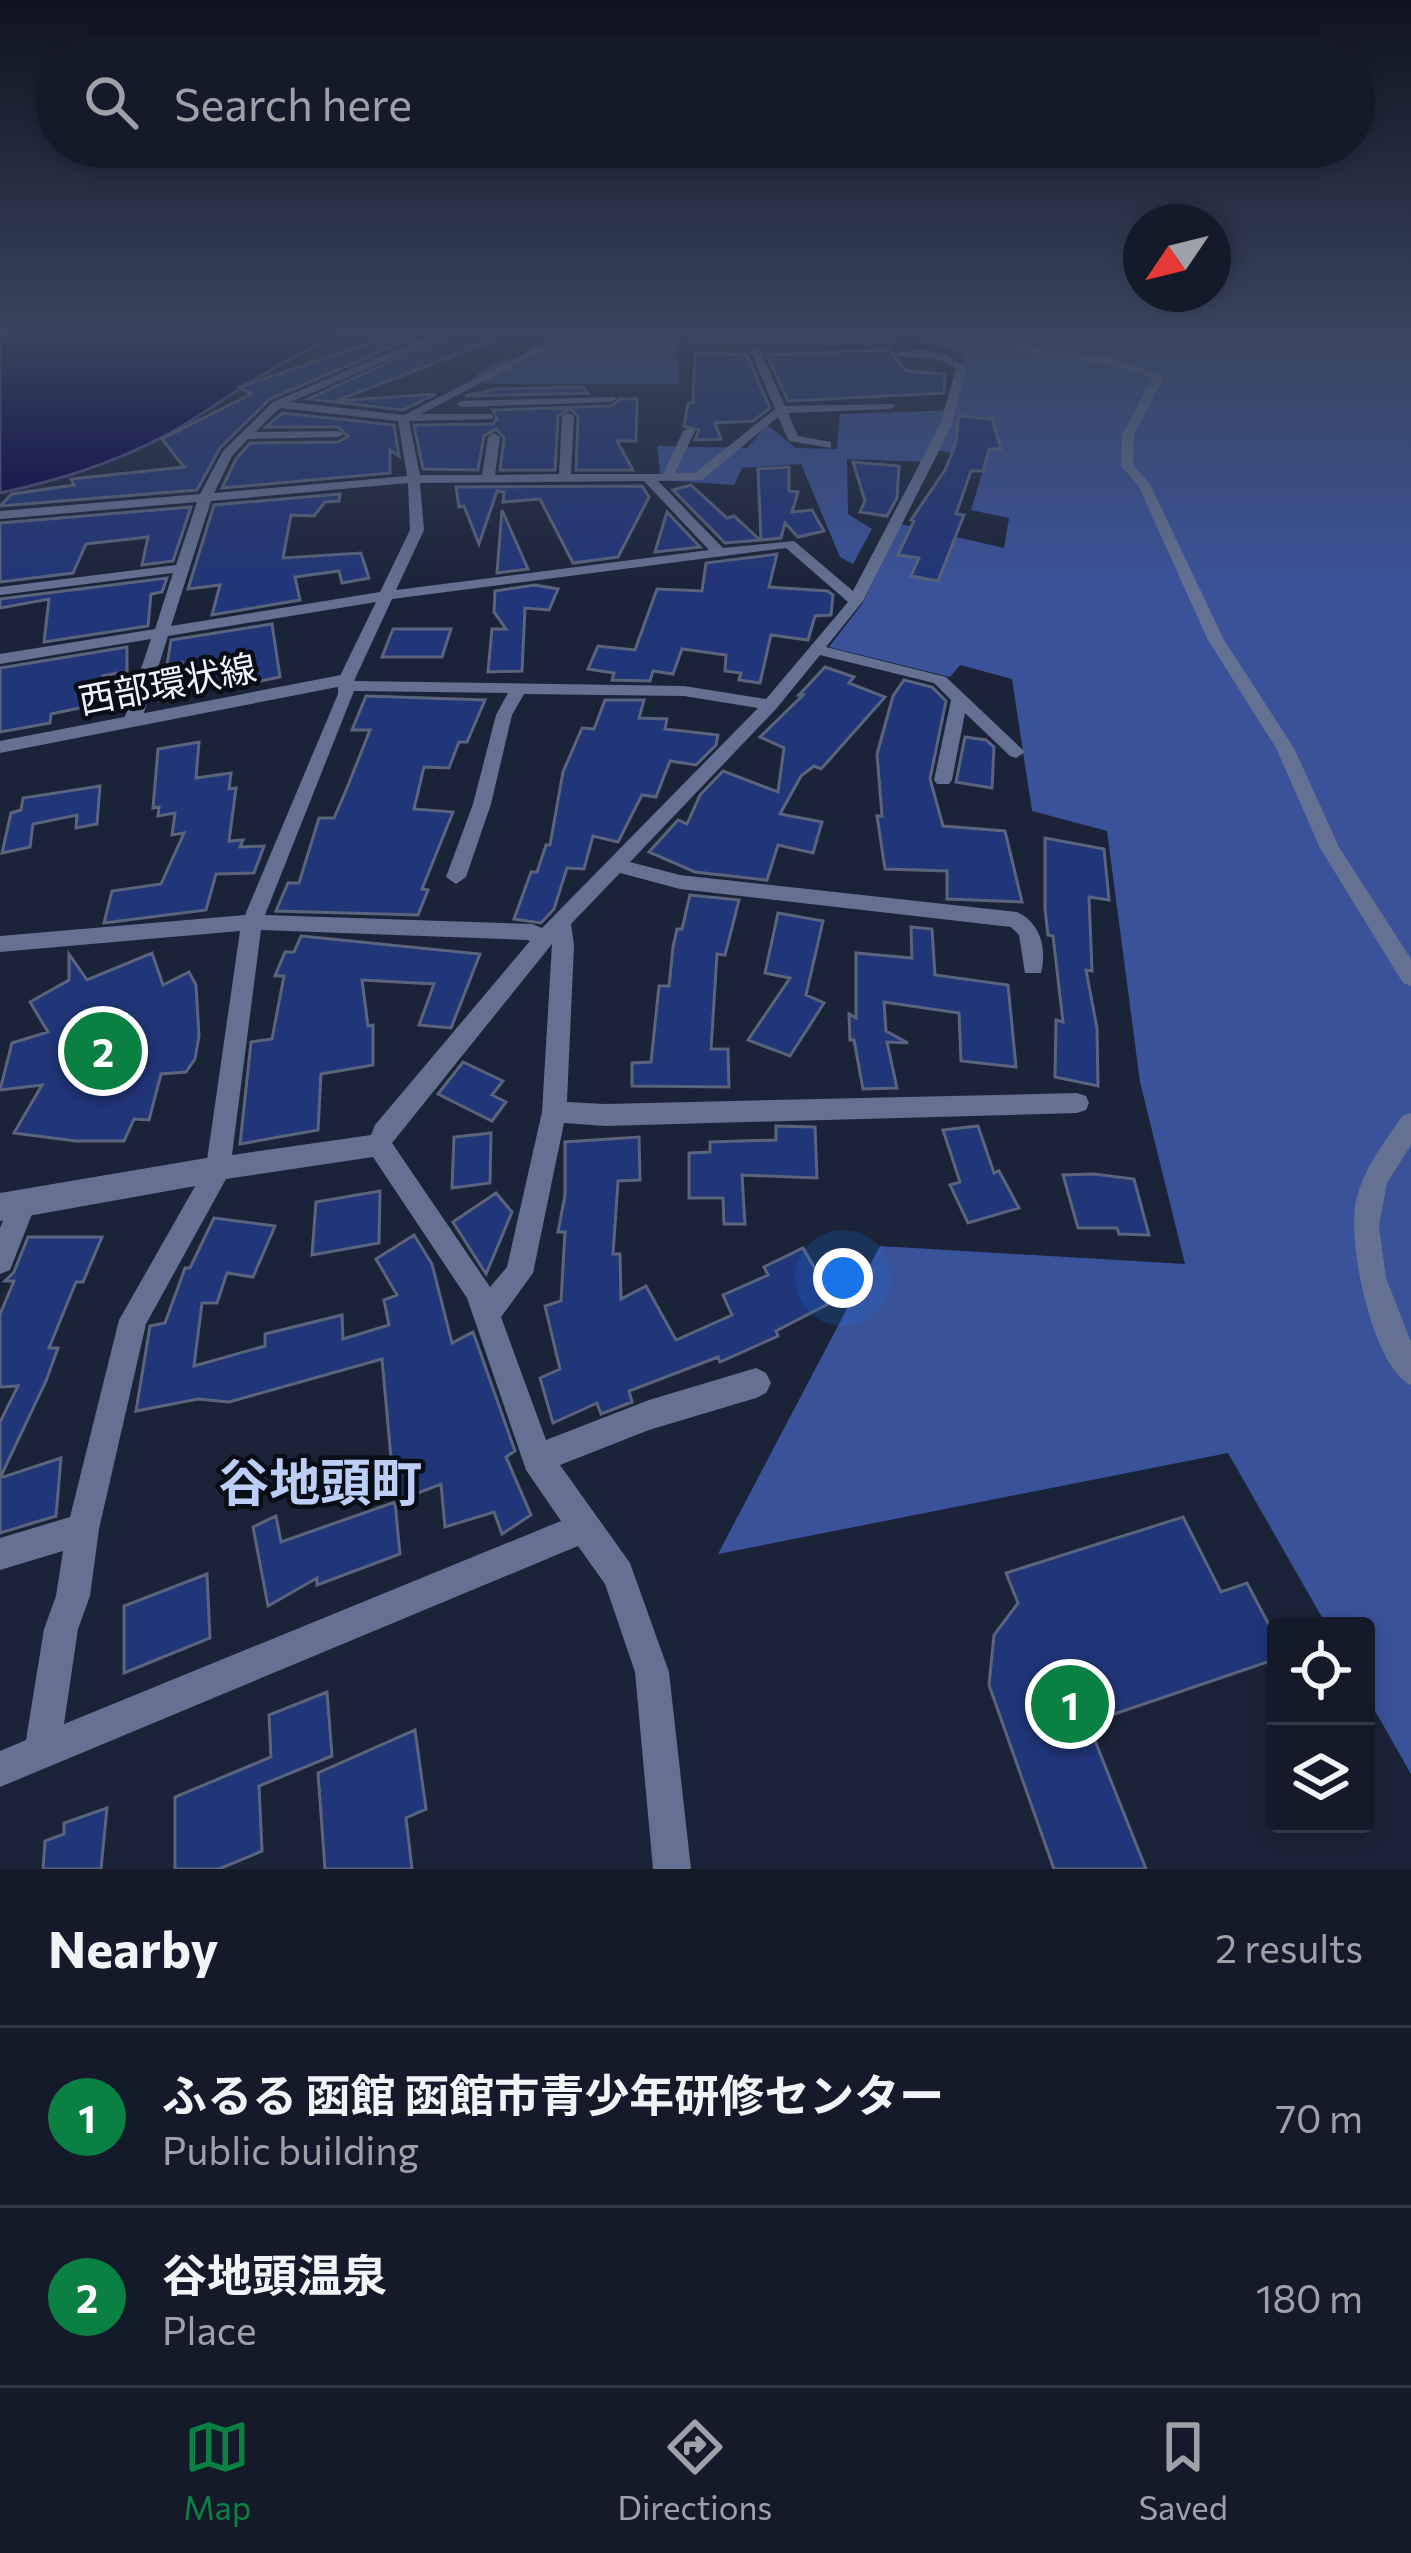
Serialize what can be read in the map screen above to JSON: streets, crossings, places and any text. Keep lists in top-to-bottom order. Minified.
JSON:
{"streets":{"street":["西部環状線"]},"districts":["谷地頭町"],"north":"bottom left","page":{"search":"Search here","pins":["2","1"],"heading":["Nearby","2 results"],"list":[{"mark":"1","name":"ふるる 函館 函館市青少年研修センター","note":"Public building","value":"70 m"},{"mark":"2","name":"谷地頭温泉","note":"Place","value":"180 m"}],"nav":["Map","Directions","Saved"]}}
